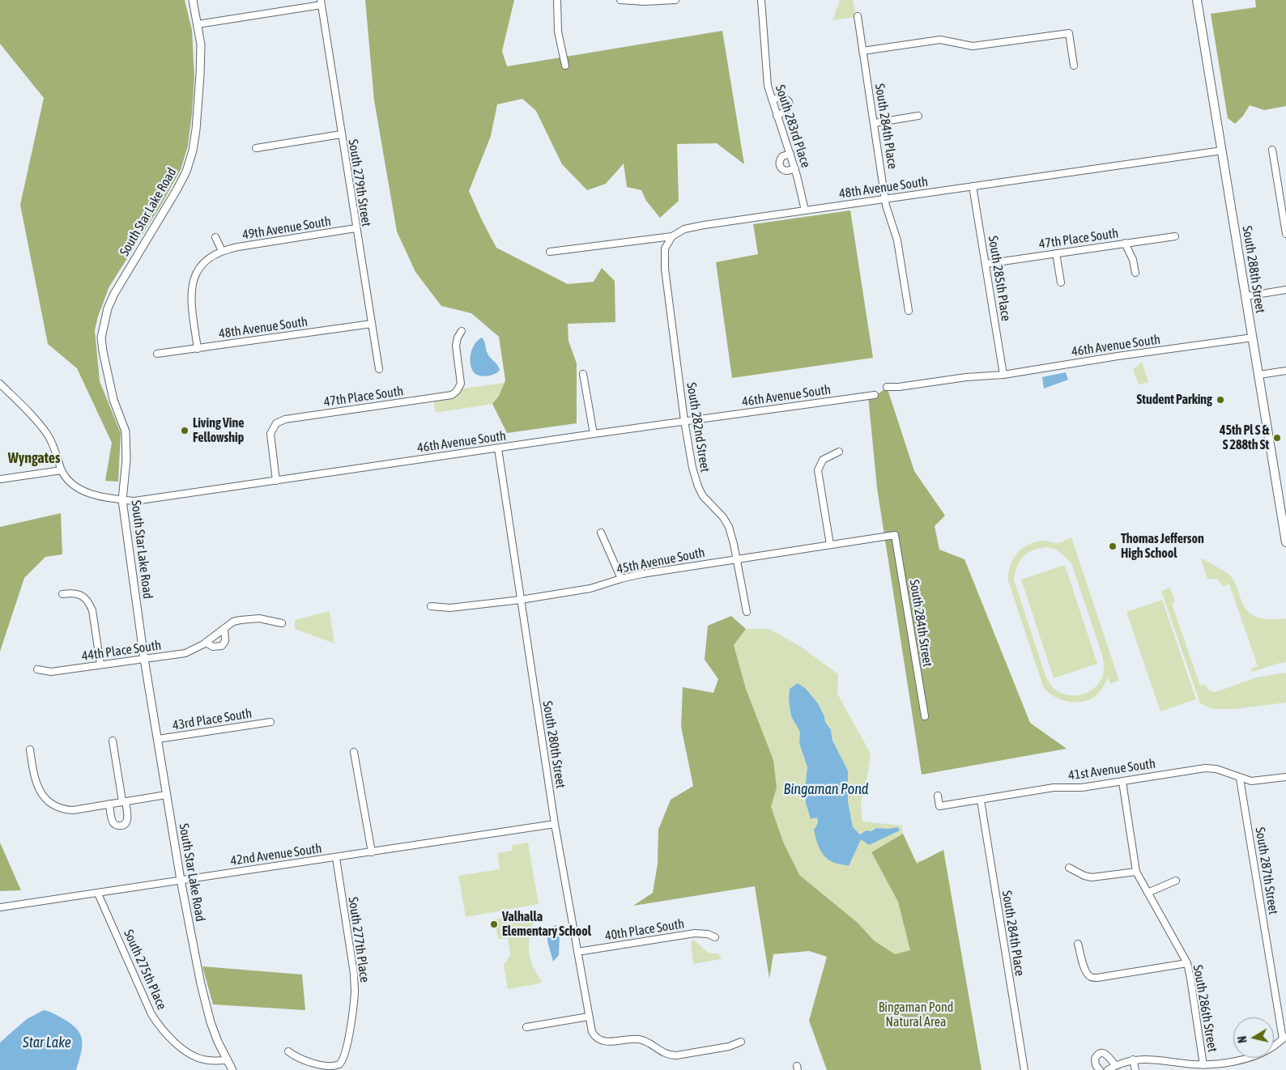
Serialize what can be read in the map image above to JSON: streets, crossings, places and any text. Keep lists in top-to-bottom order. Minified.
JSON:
{"streets":{"main road":["South 288th Street"],"street":["South 283rd Place","South 284th Place","South 279th Street","48th Avenue South","South Star Lake Road","49th Avenue South","47th Place South","South 285th Place","46th Avenue South","South 282nd Street","45th Avenue South","South 284th Street","44th Place South","43rd Place South","South 280th Street","41st Avenue South","42nd Avenue South","South 287th Street","40th Place South","South 277th Place","South 275th Place","South 286th Street"]},"crossings":[["South 283rd Place","48th Avenue South"],["South 284th Place","48th Avenue South"],["South 284th Place","41st Avenue South"],["South 279th Street","48th Avenue South"],["South 279th Street","49th Avenue South"],["48th Avenue South","49th Avenue South"],["48th Avenue South","South 288th Street"],["48th Avenue South","South 285th Place"],["48th Avenue South","South 282nd Street"],["South Star Lake Road","46th Avenue South"],["South Star Lake Road","44th Place South"],["South Star Lake Road","43rd Place South"],["South Star Lake Road","42nd Avenue South"],["South Star Lake Road","South 275th Place"],["47th Place South","South 285th Place"],["47th Place South","46th Avenue South"],["South 288th Street","46th Avenue South"],["South 285th Place","46th Avenue South"],["46th Avenue South","South 282nd Street"],["46th Avenue South","South 280th Street"],["South 282nd Street","45th Avenue South"],["45th Avenue South","South 284th Street"],["45th Avenue South","South 280th Street"],["South 280th Street","42nd Avenue South"],["South 280th Street","40th Place South"],["41st Avenue South","South 287th Street"],["41st Avenue South","South 286th Street"],["42nd Avenue South","South 277th Place"],["42nd Avenue South","South 275th Place"]],"districts":["Wyngates"],"water":["Bingaman Pond","Star Lake"],"parks":["Bingaman Pond Natural Area"],"places":["Student Parking","Living Vine Fellowship","45th Pl S & S 288th St","Thomas Jefferson High School","Valhalla Elementary School"],"north":"left"}
